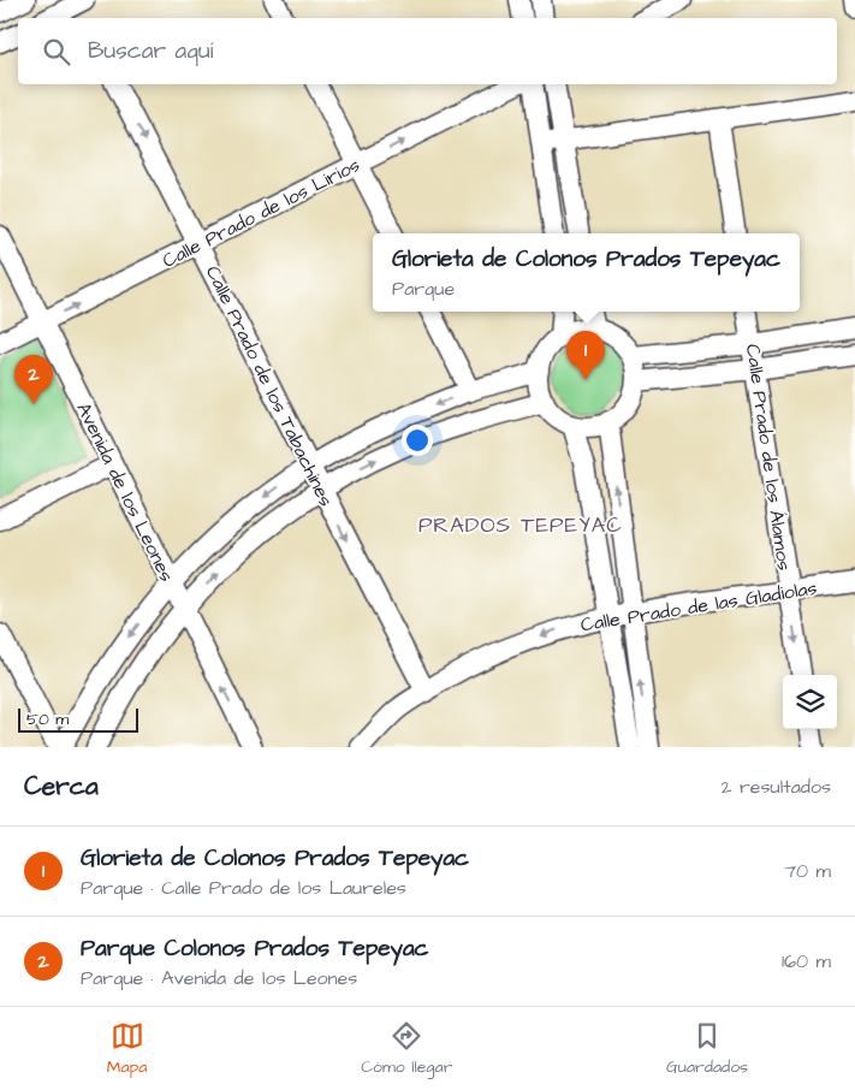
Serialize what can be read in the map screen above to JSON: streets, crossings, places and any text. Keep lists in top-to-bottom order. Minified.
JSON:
{"streets":{"street":["Calle Prado de los Lirios","Calle Prado de los Tabachines","Calle Prado de los Álamos","Avenida de los Leones","Calle Prado de las Gladiolas"]},"crossings":[["Calle Prado de los Lirios","Calle Prado de los Tabachines"],["Calle Prado de los Lirios","Avenida de los Leones"],["Calle Prado de los Tabachines","Calle Prado de las Gladiolas"],["Calle Prado de los Álamos","Calle Prado de las Gladiolas"]],"one_way":["Calle Prado de los Lirios","Calle Prado de los Tabachines","Calle Prado de las Gladiolas"],"districts":["PRADOS TEPEYAC"],"scale_bar":"50 m","page":{"search":"Buscar aquí","popup":["Glorieta de Colonos Prados Tepeyac","Parque"],"pins":["1","2"],"scale":"50 m","heading":["Cerca","2 resultados"],"list":[{"mark":"1","name":"Glorieta de Colonos Prados Tepeyac","note":"Parque · Calle Prado de los Laureles","value":"70 m"},{"mark":"2","name":"Parque Colonos Prados Tepeyac","note":"Parque · Avenida de los Leones","value":"160 m"}],"nav":["Mapa","Cómo llegar","Guardados"]}}
